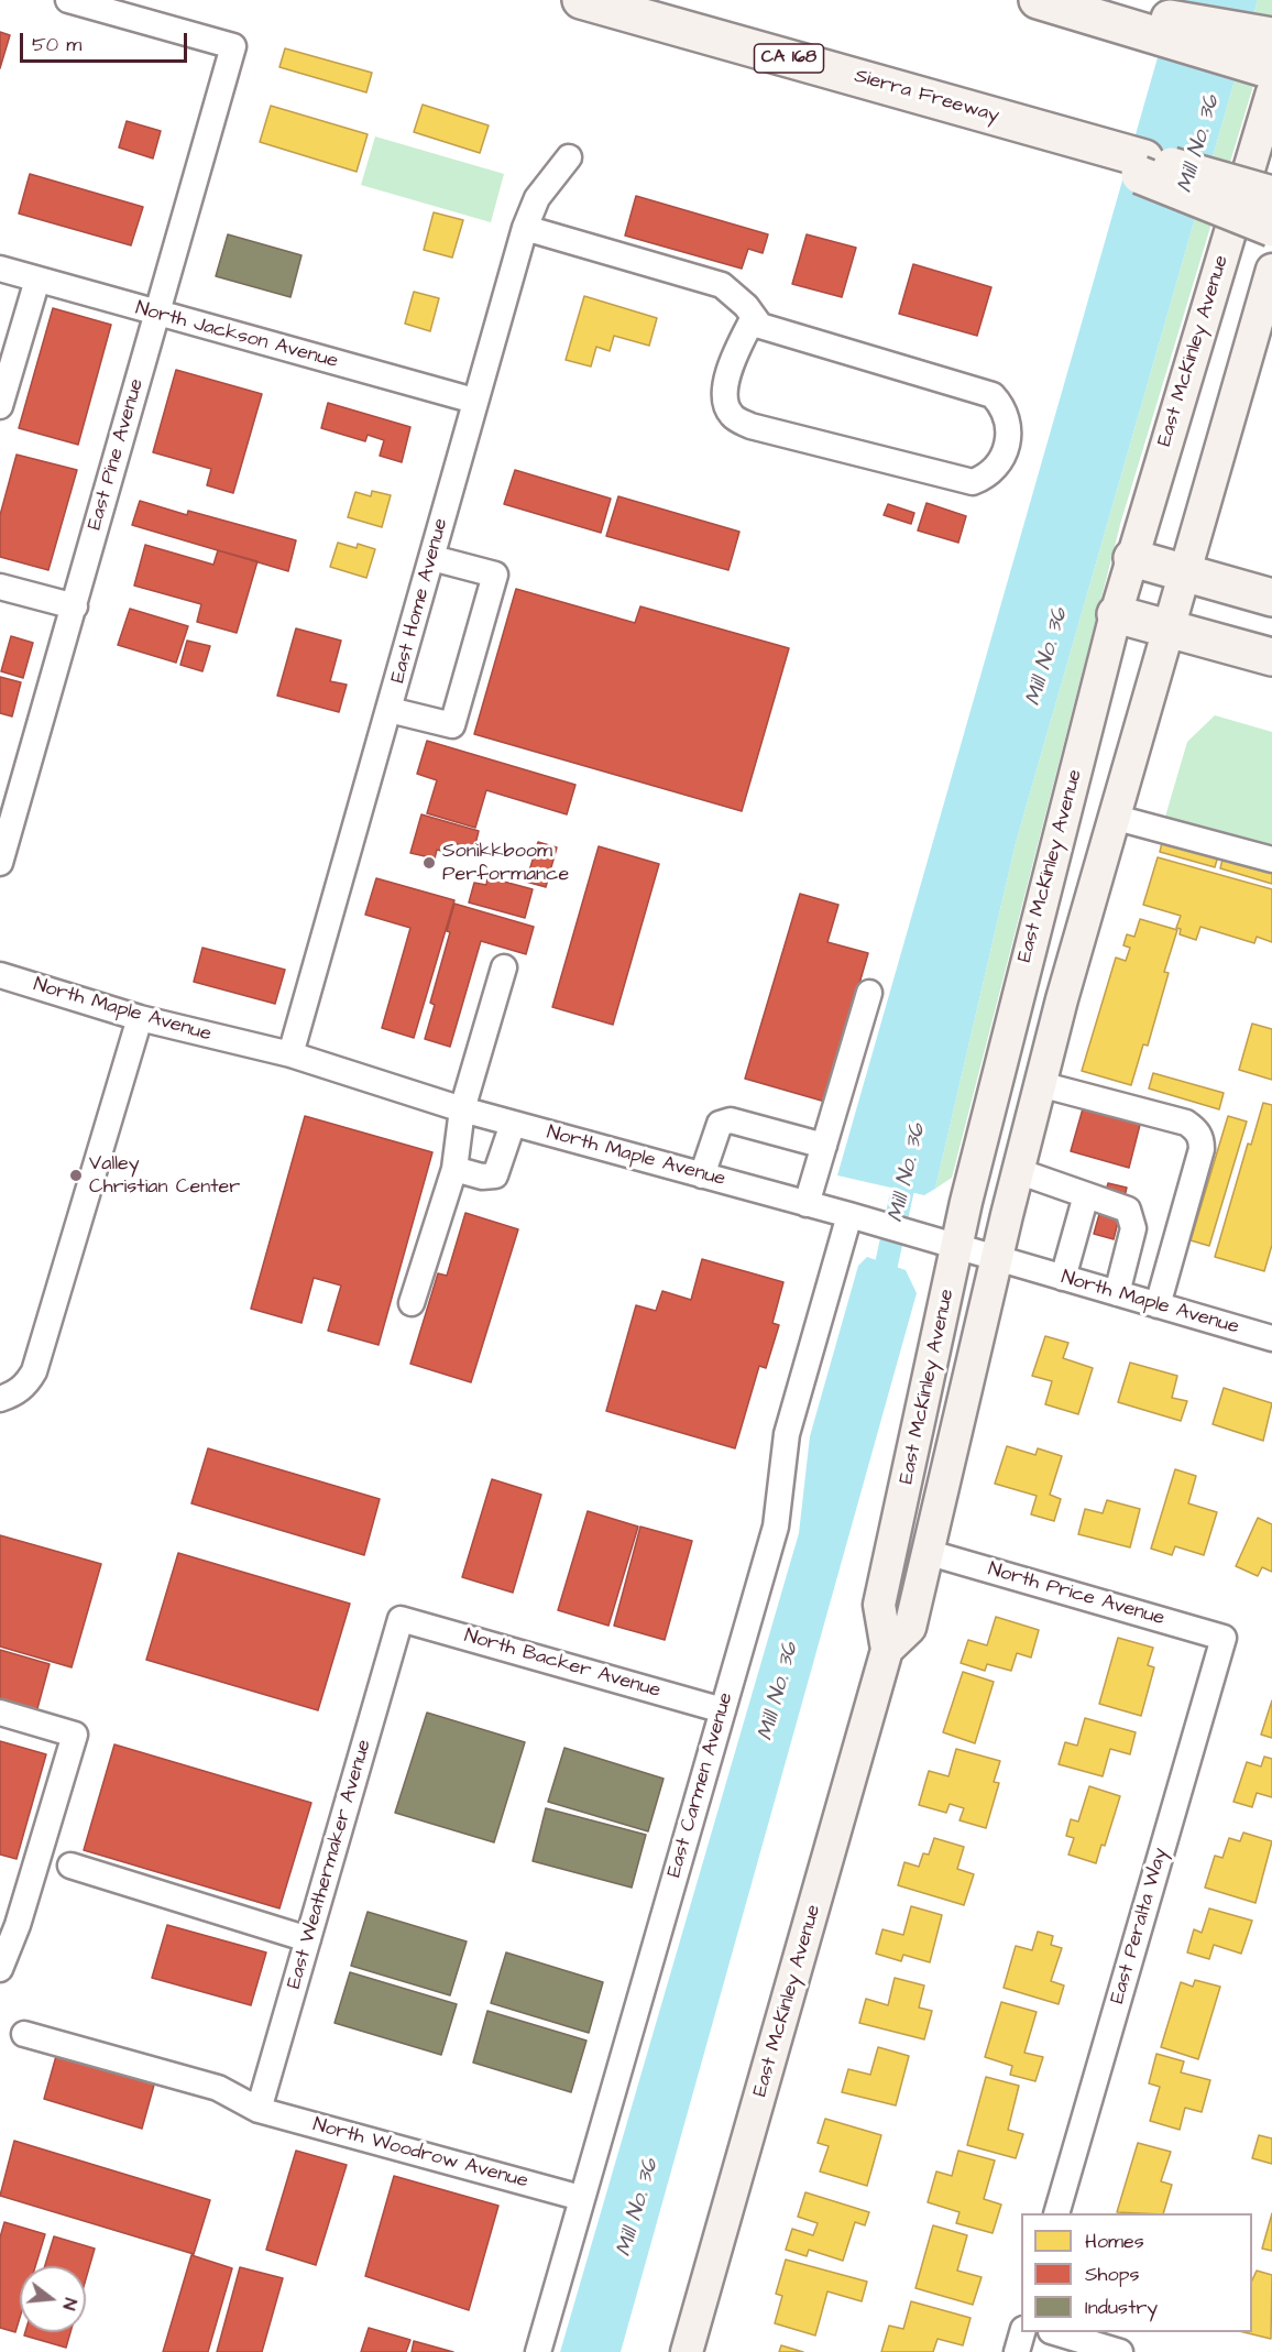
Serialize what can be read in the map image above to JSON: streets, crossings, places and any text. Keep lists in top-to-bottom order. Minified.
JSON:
{"streets":{"highway":["CA 168","Sierra Freeway"],"main road":["East McKinley Avenue"],"street":["North Jackson Avenue","East Pine Avenue","East Home Avenue","North Maple Avenue","North Price Avenue","North Backer Avenue","East Carmen Avenue","East Weathermaker Avenue","East Peralta Way","North Woodrow Avenue"]},"crossings":[["North Jackson Avenue","East Pine Avenue"],["North Jackson Avenue","East Home Avenue"],["East McKinley Avenue","North Maple Avenue"],["East McKinley Avenue","North Price Avenue"],["East Home Avenue","North Maple Avenue"],["North Maple Avenue","East Carmen Avenue"],["North Price Avenue","East Peralta Way"],["North Backer Avenue","East Carmen Avenue"],["North Backer Avenue","East Weathermaker Avenue"],["East Carmen Avenue","North Woodrow Avenue"],["East Weathermaker Avenue","North Woodrow Avenue"]],"water":["Mill No. 36"],"places":["Sonikkboom Performance","Valley Christian Center"],"legend":["Homes","Shops","Industry"],"scale_bar":"50 m","north":"right"}
